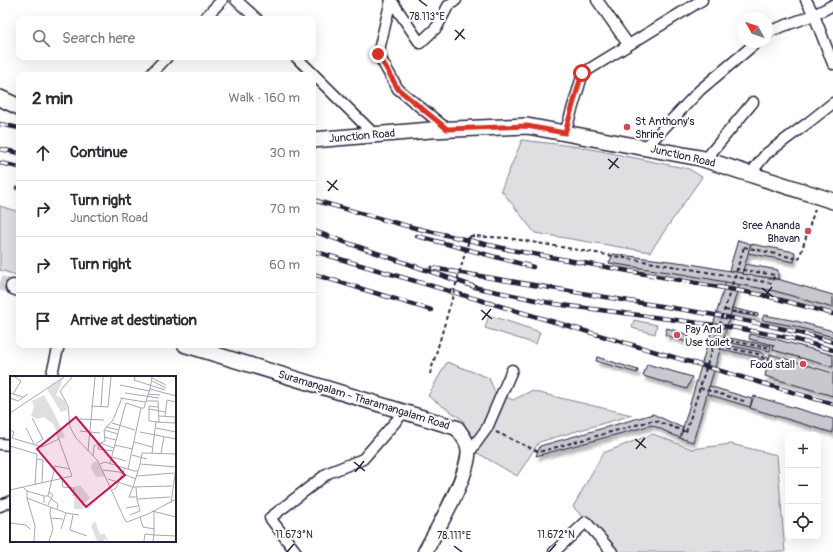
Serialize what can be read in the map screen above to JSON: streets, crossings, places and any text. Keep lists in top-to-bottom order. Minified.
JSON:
{"streets":{"main road":["Junction Road","Suramangalam - Tharamangalam Road"]},"places":["St Anthony's Shrine","Sree Ananda Bhavan","Pay And Use toilet","Food stall"],"north":"top left","page":{"search":"Search here","heading":["2 min","Walk · 160 m"],"list":[["Continue","30 m"],["Turn right","Junction Road","70 m"],["Turn right","60 m"],"Arrive at destination"],"map_buttons":["+","−"]},"coordinates":["78.113°E","11.673°N","11.672°N","78.111°E"]}
